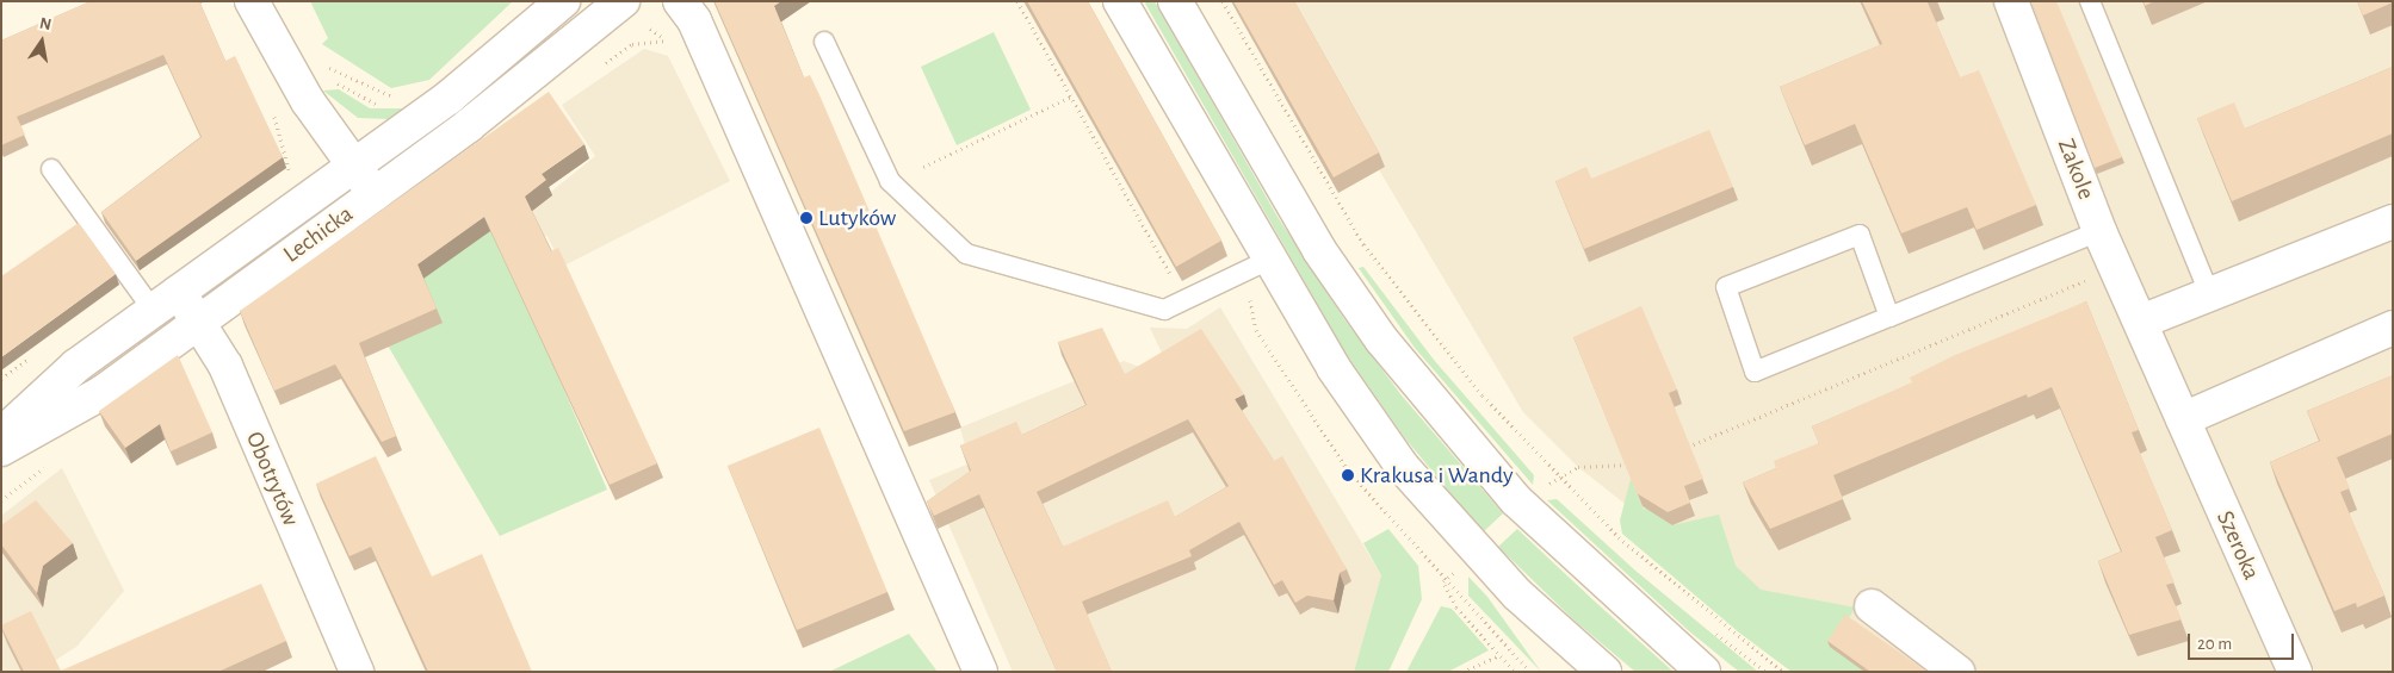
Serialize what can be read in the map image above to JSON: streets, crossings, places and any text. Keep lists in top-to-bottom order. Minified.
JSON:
{"streets":{"street":["Zakole","Lechicka","Obotrytów","Szeroka"]},"crossings":[["Zakole","Szeroka"],["Lechicka","Obotrytów"]],"places":["Lutyków","Krakusa i Wandy"],"scale_bar":"20 m","north":"top"}
